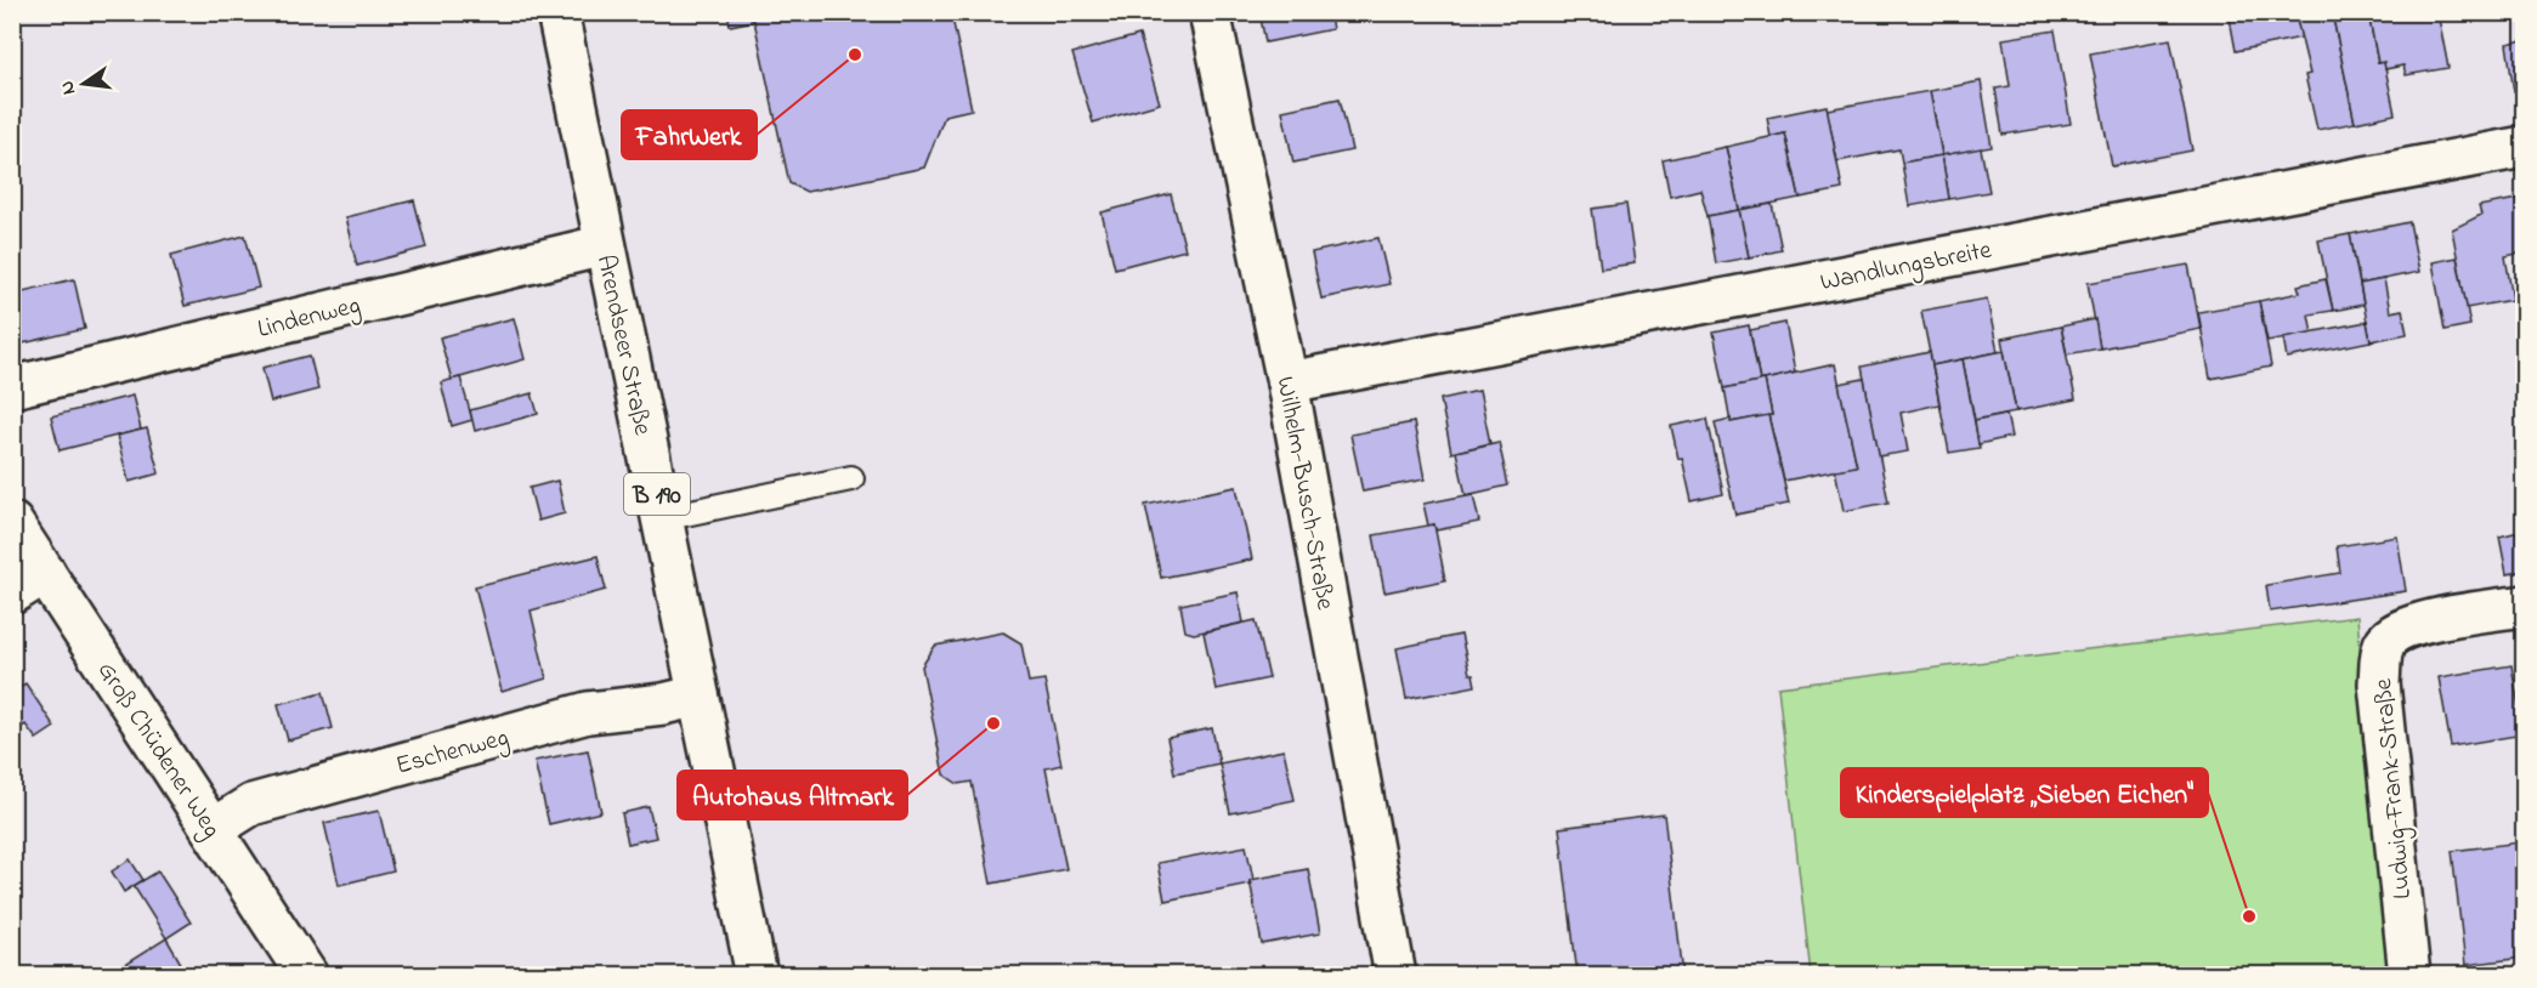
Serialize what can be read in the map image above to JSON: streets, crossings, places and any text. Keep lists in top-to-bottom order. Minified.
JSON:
{"streets":{"street":["Wandlungsbreite","Lindenweg","Arendseer Straße","Wilhelm-Busch-Straße","B 190","Groß Chüdener Weg","Eschenweg","Ludwig-Frank-Straße"]},"crossings":[["Wandlungsbreite","Wilhelm-Busch-Straße"],["Lindenweg","Arendseer Straße"],["Arendseer Straße","Eschenweg"],["Groß Chüdener Weg","Eschenweg"]],"places":["FahrWerk","Autohaus Altmark","Kinderspielplatz „Sieben Eichen\""],"north":"left"}
